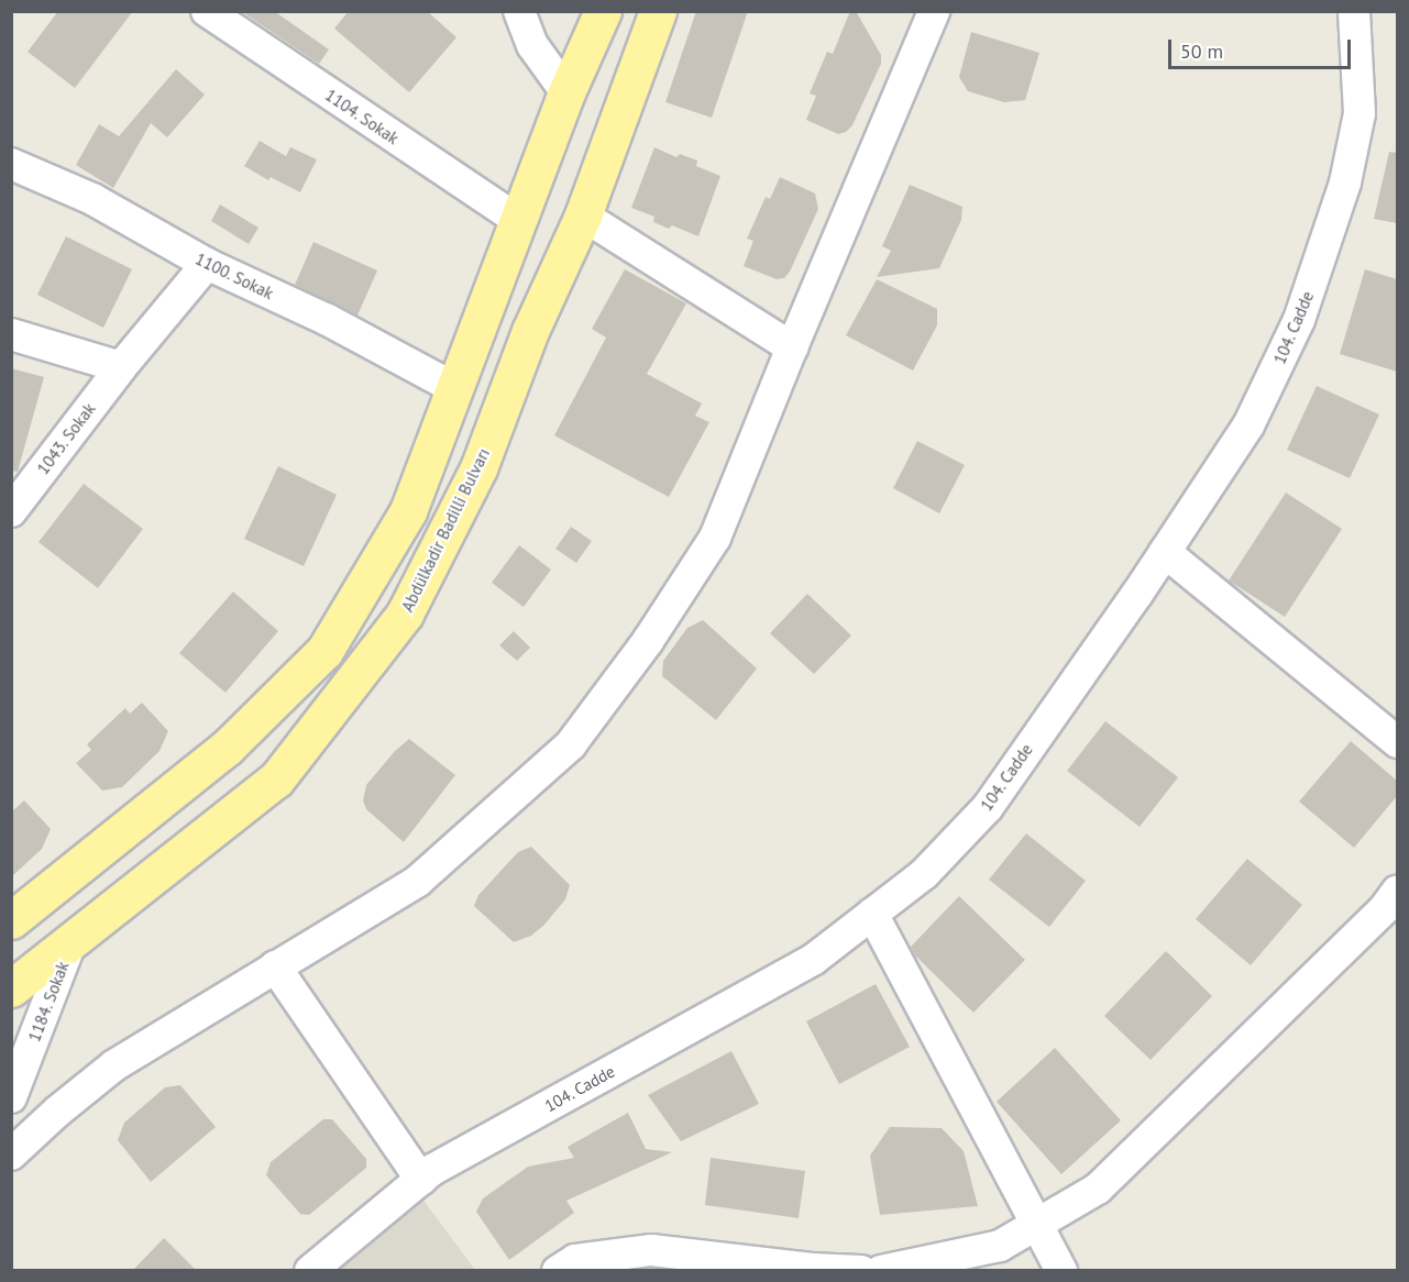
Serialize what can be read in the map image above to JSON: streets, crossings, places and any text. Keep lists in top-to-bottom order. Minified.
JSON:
{"streets":{"main road":["Abdülkadir Badilli Bulvarı"],"street":["1104. Sokak","1100. Sokak","104. Cadde","1043. Sokak","1184. Sokak"]},"crossings":[["1100. Sokak","1043. Sokak"],["Abdülkadir Badilli Bulvarı","1184. Sokak"]],"scale_bar":"50 m"}
